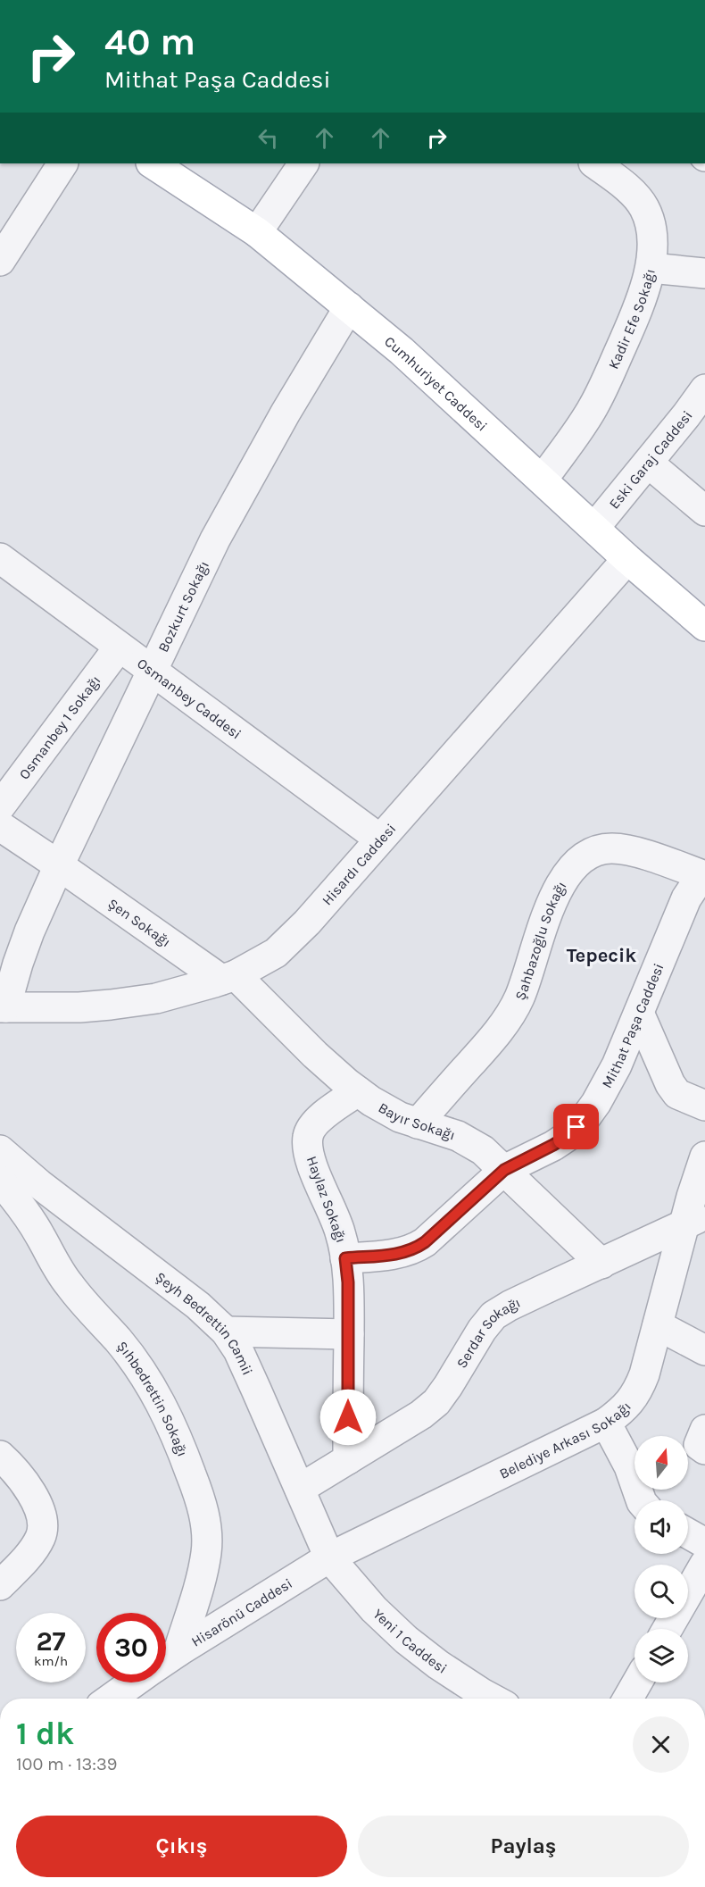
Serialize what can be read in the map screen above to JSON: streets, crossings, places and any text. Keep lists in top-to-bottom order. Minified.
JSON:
{"streets":{"main road":["Cumhuriyet Caddesi"],"street":["Kadir Efe Sokağı","Eski Garaj Caddesi","Bozkurt Sokağı","Osmanbey Caddesi","Osmanbey 1 Sokağı","Hisardı Caddesi","Şen Sokağı","Şahbazoğlu Sokağı","Mithat Paşa Caddesi","Bayır Sokağı","Haylaz Sokağı","Şeyh Bedrettin Camii","Serdar Sokağı","Şıhbedrettin Sokağı","Belediye Arkası Sokağı","Hisarönü Caddesi","Yeni 1 Caddesi"]},"crossings":[["Kadir Efe Sokağı","Cumhuriyet Caddesi"],["Cumhuriyet Caddesi","Eski Garaj Caddesi"],["Cumhuriyet Caddesi","Bozkurt Sokağı"],["Cumhuriyet Caddesi","Hisardı Caddesi"],["Bozkurt Sokağı","Osmanbey Caddesi"],["Bozkurt Sokağı","Hisardı Caddesi"],["Bozkurt Sokağı","Şen Sokağı"],["Osmanbey Caddesi","Osmanbey 1 Sokağı"],["Osmanbey Caddesi","Hisardı Caddesi"],["Hisardı Caddesi","Şen Sokağı"],["Hisardı Caddesi","Bayır Sokağı"],["Şen Sokağı","Bayır Sokağı"],["Şahbazoğlu Sokağı","Mithat Paşa Caddesi"],["Şahbazoğlu Sokağı","Bayır Sokağı"],["Mithat Paşa Caddesi","Bayır Sokağı"],["Mithat Paşa Caddesi","Haylaz Sokağı"],["Bayır Sokağı","Haylaz Sokağı"],["Bayır Sokağı","Serdar Sokağı"],["Haylaz Sokağı","Serdar Sokağı"],["Şeyh Bedrettin Camii","Serdar Sokağı"],["Şeyh Bedrettin Camii","Belediye Arkası Sokağı"],["Şeyh Bedrettin Camii","Hisarönü Caddesi"],["Şeyh Bedrettin Camii","Yeni 1 Caddesi"],["Serdar Sokağı","Belediye Arkası Sokağı"],["Şıhbedrettin Sokağı","Hisarönü Caddesi"],["Belediye Arkası Sokağı","Hisarönü Caddesi"],["Belediye Arkası Sokağı","Yeni 1 Caddesi"],["Hisarönü Caddesi","Yeni 1 Caddesi"]],"districts":["Tepecik"],"north":"top","page":{"turn":["40 m","Mithat Paşa Caddesi"],"speed":"27 km/h","limit":"30","heading":["1 dk","100 m · 13:39"],"buttons":["Çıkış","Paylaş"]}}
